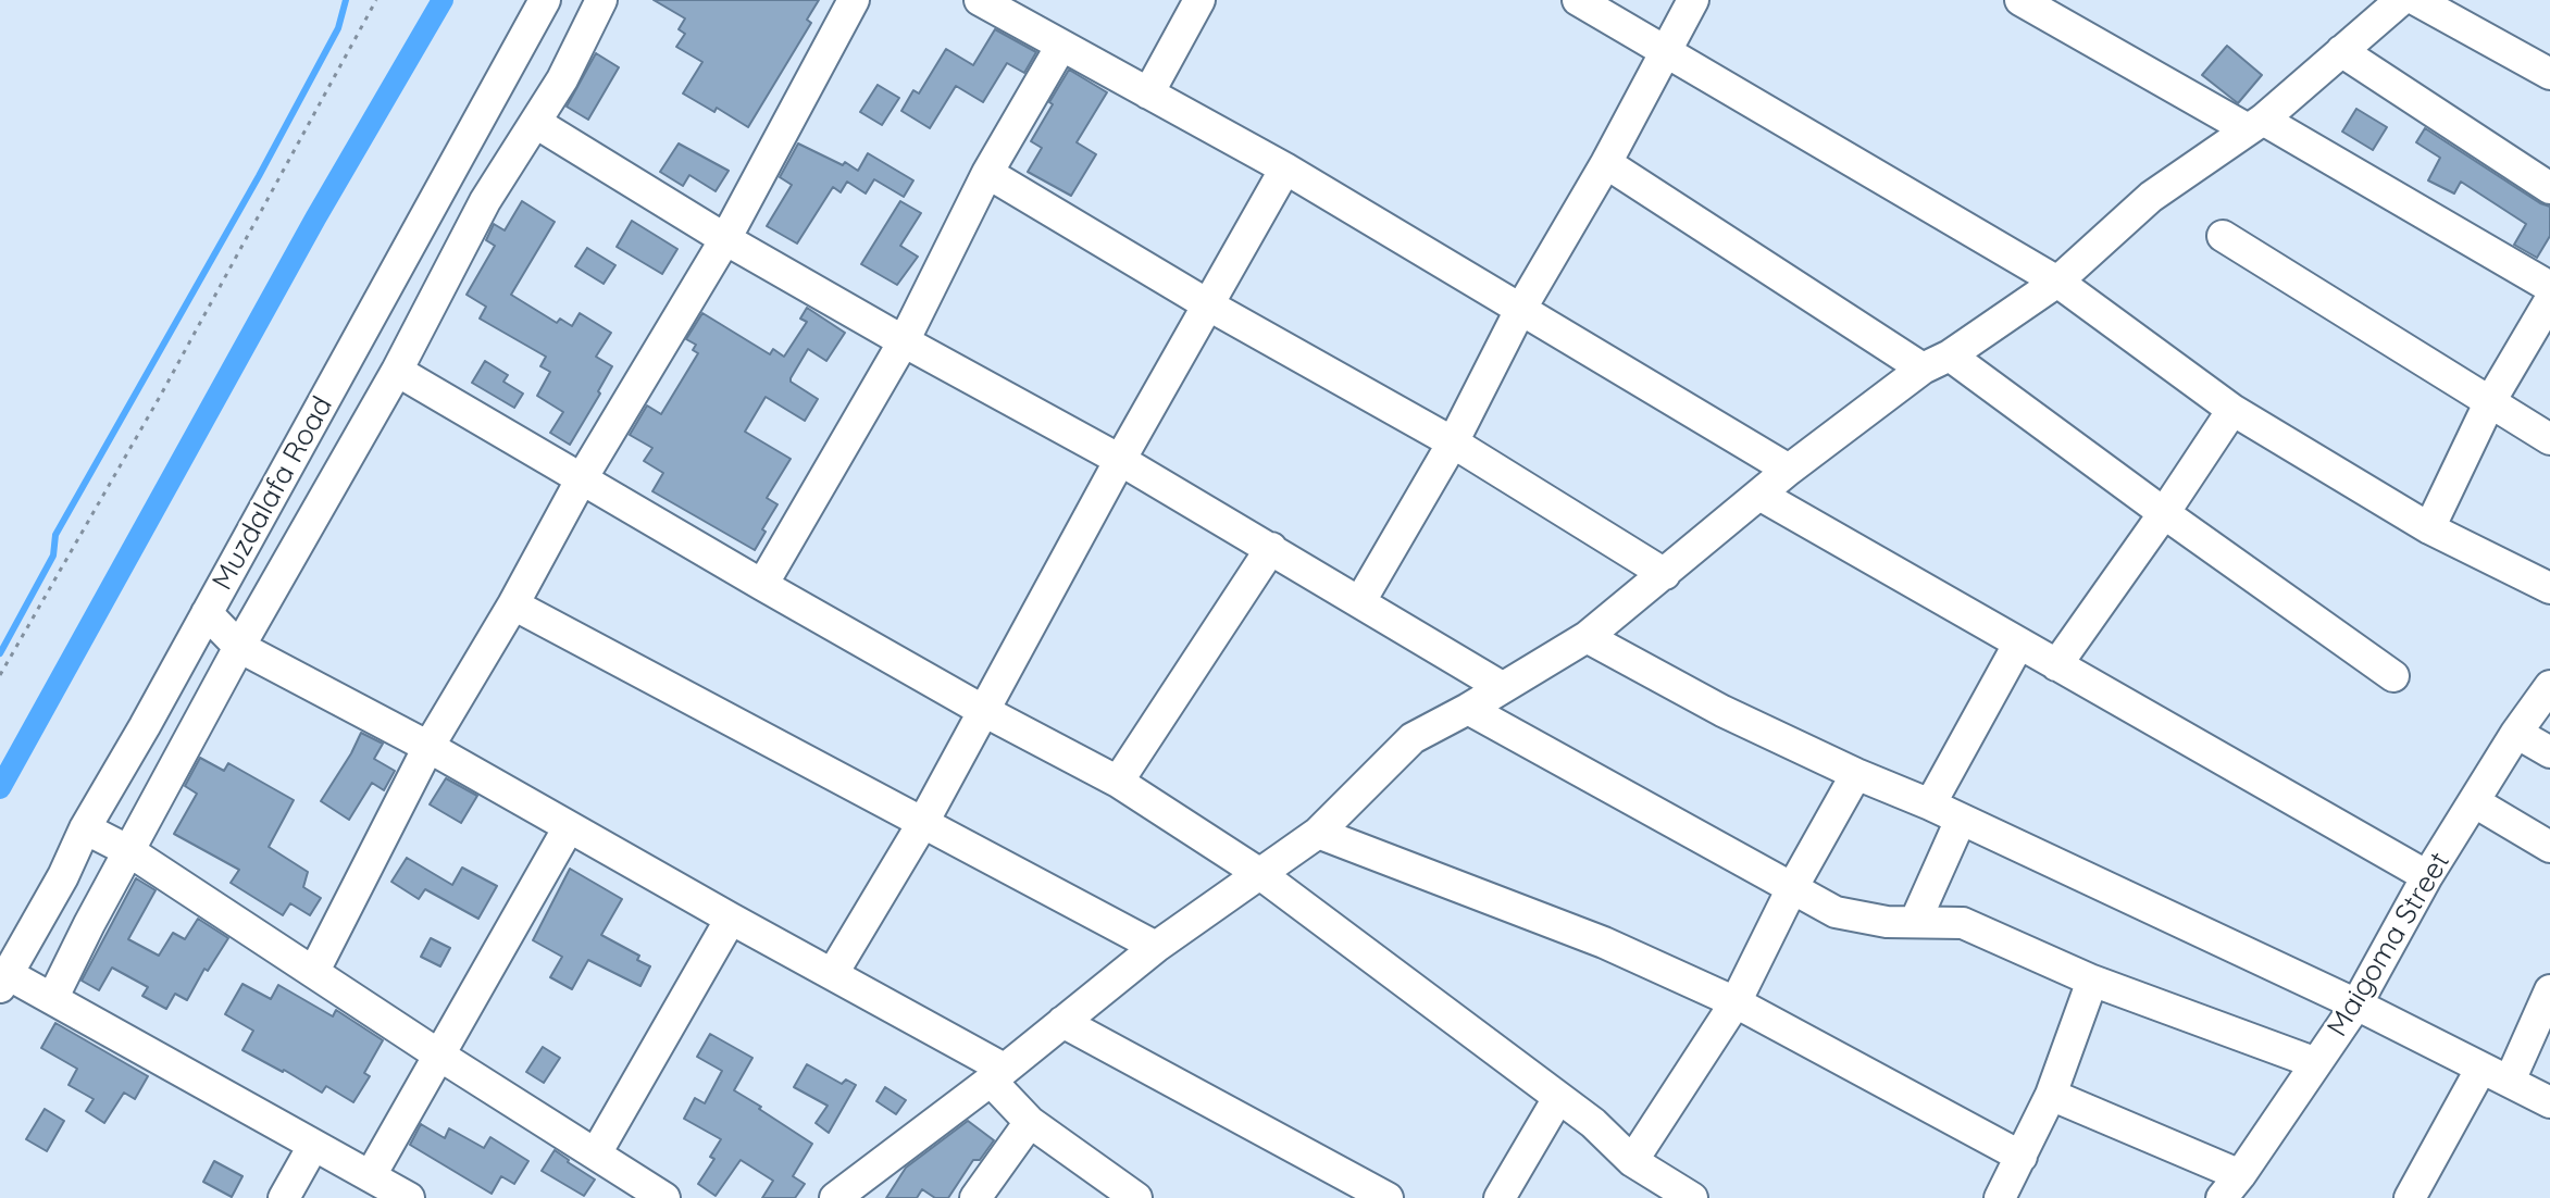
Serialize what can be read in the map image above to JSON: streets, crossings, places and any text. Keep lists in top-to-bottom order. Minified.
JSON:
{"streets":{"street":["Muzdalafa Road","Maigoma Street"]}}
